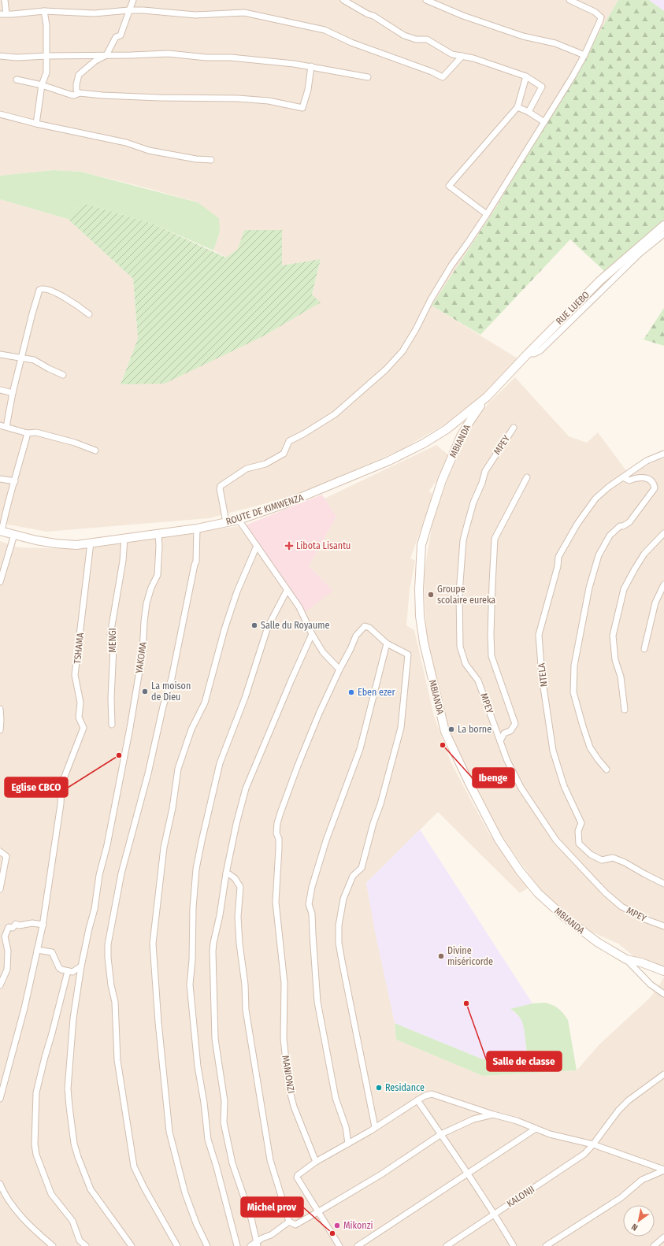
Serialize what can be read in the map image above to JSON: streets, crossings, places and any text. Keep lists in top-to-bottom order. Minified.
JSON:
{"streets":{"street":["RUE LUEBO","MBIANDA","MPEY","ROUTE DE KIMWENZA","MENGI","TSHAMA","YAKOMA","NTELA","MANIONZI","KALONJI"]},"crossings":[["RUE LUEBO","MBIANDA"],["RUE LUEBO","ROUTE DE KIMWENZA"],["MBIANDA","ROUTE DE KIMWENZA"],["ROUTE DE KIMWENZA","MENGI"],["ROUTE DE KIMWENZA","TSHAMA"],["ROUTE DE KIMWENZA","YAKOMA"]],"places":{"health":["Libota Lisantu"],"other":["Groupe scolaire eureka","Salle du Royaume","La moison de Dieu","Eben ezer","La borne","Ibenge","Eglise CBCO","Divine miséricorde","Salle de classe","Residance","Mikonzi","Michel prov"]},"north":"bottom left"}
